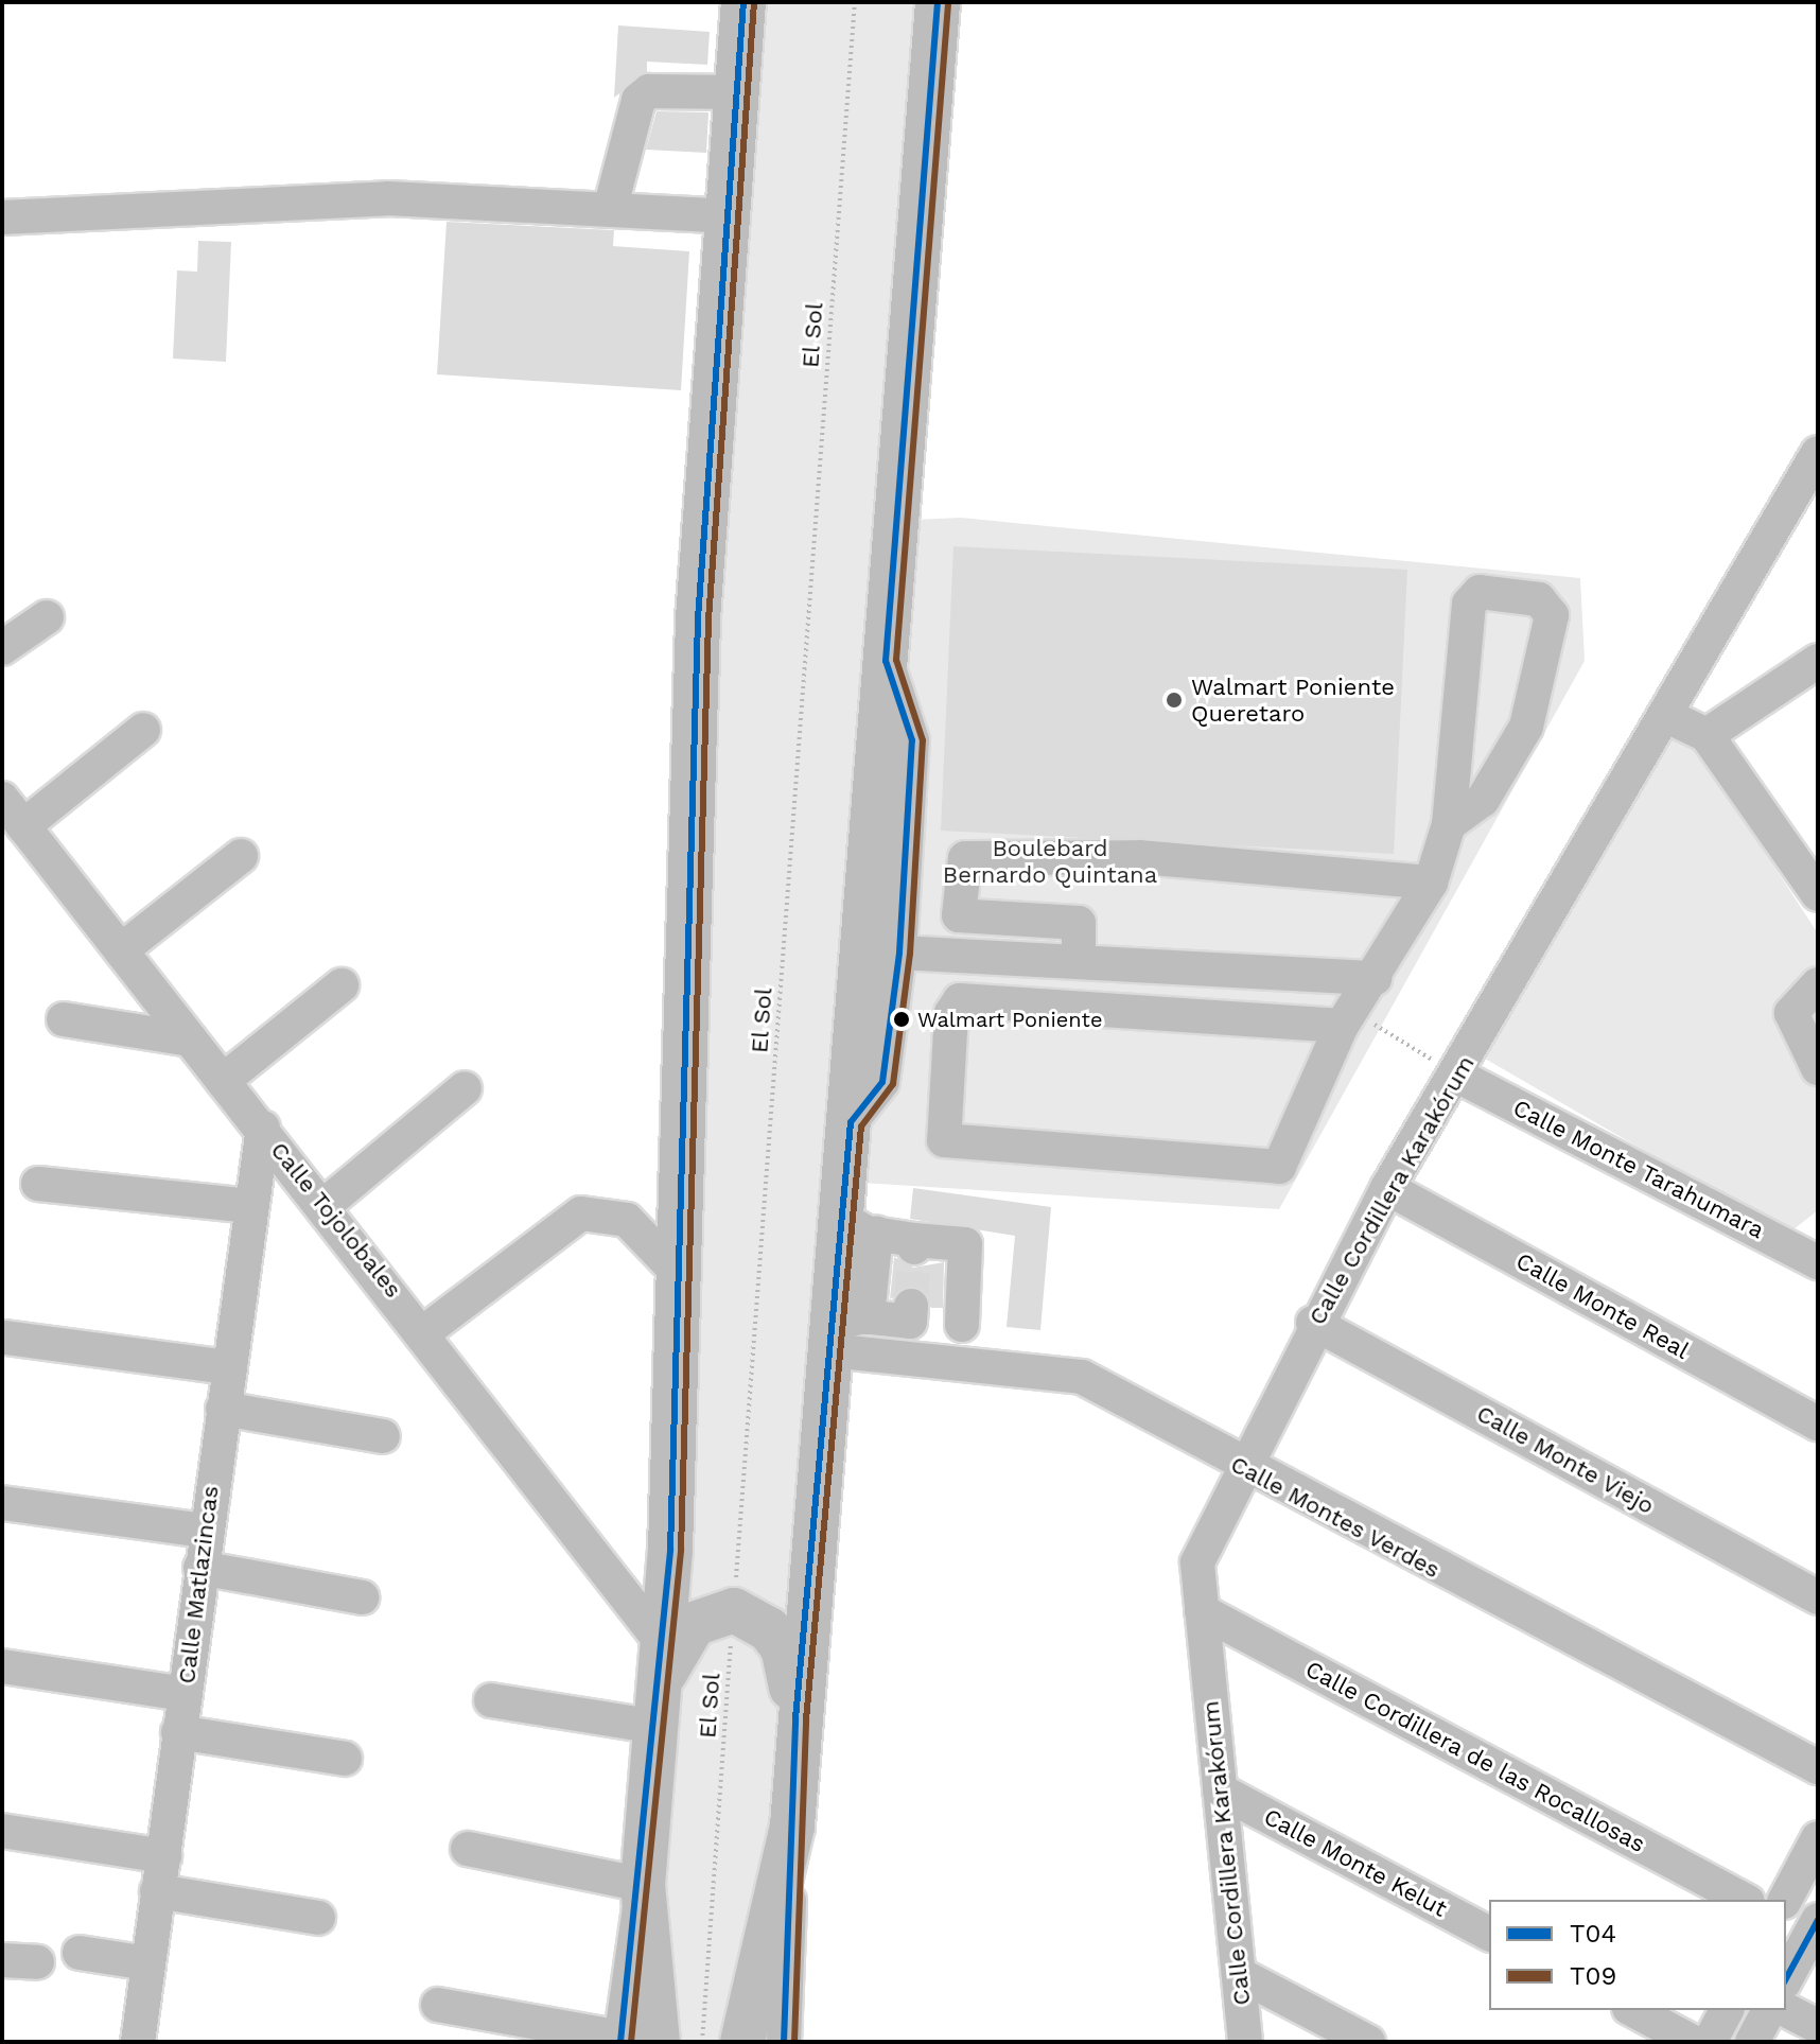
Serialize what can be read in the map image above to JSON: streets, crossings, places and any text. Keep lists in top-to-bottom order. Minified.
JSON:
{"streets":{"street":["Calle Monte Tarahumara","Calle Cordillera Karakórum","Calle Tojolobales","Calle Monte Real","Calle Monte Viejo","Calle Montes Verdes","Calle Matlazincas","Calle Cordillera de las Rocallosas","Calle Monte Kelut"],"path":["El Sol"]},"crossings":[["Calle Monte Tarahumara","Calle Cordillera Karakórum"],["Calle Cordillera Karakórum","Calle Monte Real"],["Calle Cordillera Karakórum","Calle Monte Viejo"],["Calle Cordillera Karakórum","Calle Montes Verdes"],["Calle Cordillera Karakórum","Calle Cordillera de las Rocallosas"],["Calle Cordillera Karakórum","Calle Monte Kelut"],["Calle Tojolobales","Calle Matlazincas"]],"parks":["Boulebard Bernardo Quintana"],"places":["Walmart Poniente Queretaro","Walmart Poniente"],"lines":["transit line T04","transit line T09"],"legend":["T04","T09"]}
